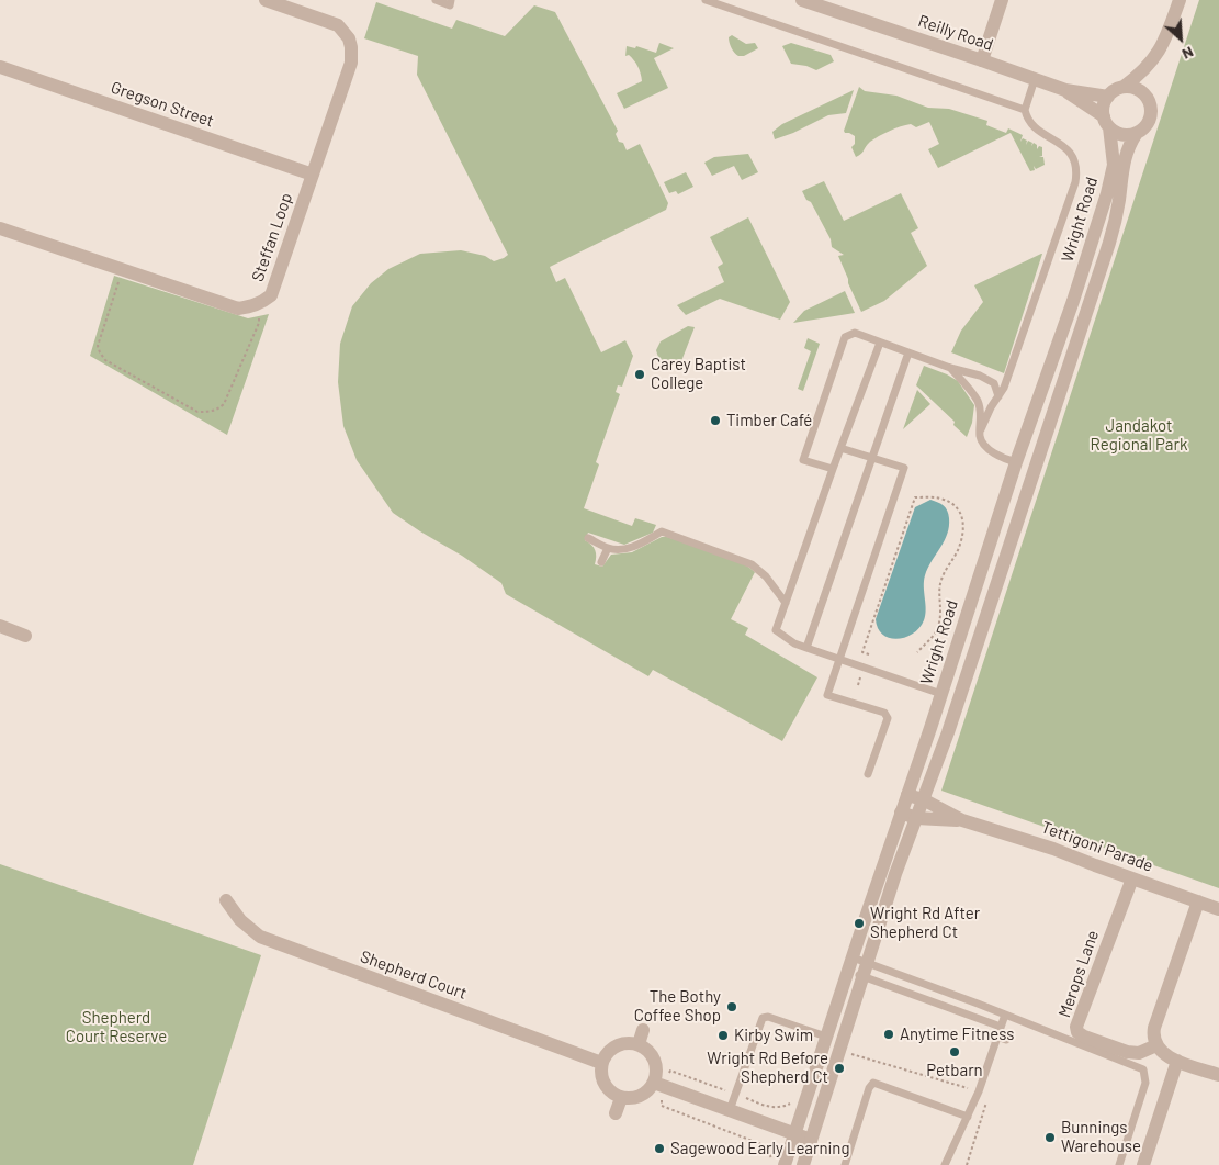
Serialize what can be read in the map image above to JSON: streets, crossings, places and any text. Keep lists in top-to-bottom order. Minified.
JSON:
{"streets":{"street":["Reilly Road","Gregson Street","Wright Road","Steffan Loop","Tettigoni Parade","Merops Lane","Shepherd Court"]},"crossings":[["Reilly Road","Wright Road"],["Gregson Street","Steffan Loop"],["Wright Road","Tettigoni Parade"],["Tettigoni Parade","Merops Lane"]],"parks":["Jandakot Regional Park","Shepherd Court Reserve"],"places":["Carey Baptist College","Timber Café","Wright Rd After Shepherd Ct","The Bothy Coffee Shop","Anytime Fitness","Kirby Swim","Petbarn","Wright Rd Before Shepherd Ct","Bunnings Warehouse","Sagewood Early Learning"],"north":"bottom right"}
